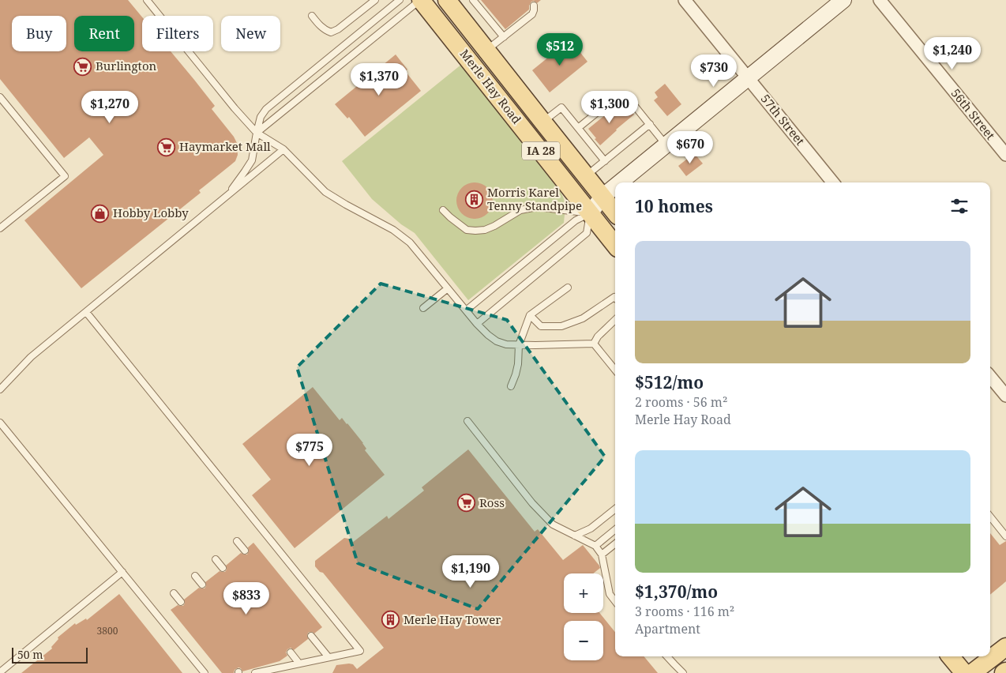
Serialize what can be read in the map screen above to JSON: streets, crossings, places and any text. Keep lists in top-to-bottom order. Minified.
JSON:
{"streets":{"main road":["Merle Hay Road","IA 28"],"street":["56th Street","57th Street"]},"places":{"supermarket":["Burlington","Haymarket Mall","Ross"],"building":["Morris Karel Tenny Standpipe","Merle Hay Tower"],"shop":["Hobby Lobby"]},"house_numbers":["3800"],"scale_bar":"50 m","page":{"chip":["Buy","Rent","Filters","New"],"price":["$512","$1,240","$730","$1,370","$1,270","$1,300","$670","$775","$1,190","$833"],"heading":"10 homes","list":[{"name":"$512/mo","note":"2 rooms · 56 m² · Merle Hay Road"},{"name":"$1,370/mo","note":"3 rooms · 116 m² · Apartment"}],"map_buttons":["+","−"],"scale":"50 m"}}
